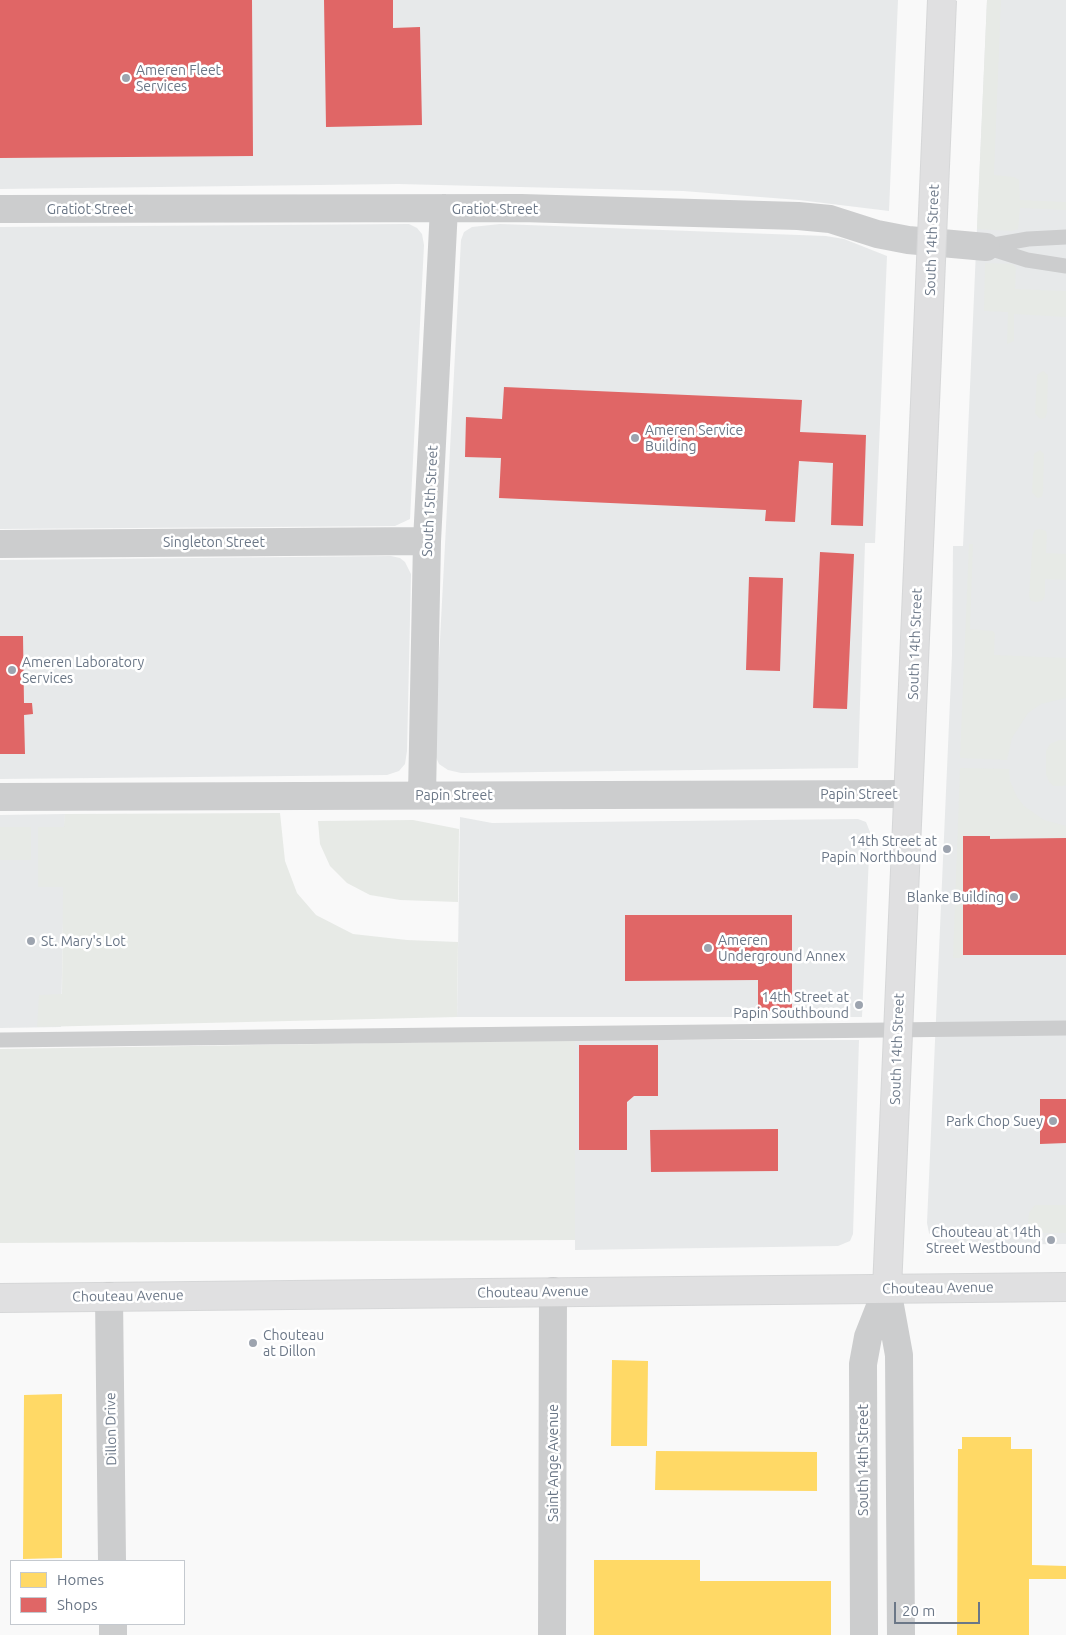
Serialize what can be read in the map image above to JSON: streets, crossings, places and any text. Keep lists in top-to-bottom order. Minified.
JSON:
{"streets":{"main road":["South 14th Street","Chouteau Avenue"],"street":["Gratiot Street","South 15th Street","Singleton Street","Papin Street","Dillon Drive","Saint Ange Avenue"]},"crossings":[["Gratiot Street","South 15th Street"],["South 14th Street","Papin Street"],["South 14th Street","Chouteau Avenue"],["South 15th Street","Singleton Street"],["South 15th Street","Papin Street"],["Chouteau Avenue","Dillon Drive"],["Chouteau Avenue","Saint Ange Avenue"]],"places":["Ameren Fleet Services","Ameren Service Building","Ameren Laboratory Services","14th Street at Papin Northbound","Blanke Building","St. Mary's Lot","Ameren Underground Annex","14th Street at Papin Southbound","Park Chop Suey","Chouteau at 14th Street Westbound","Chouteau at Dillon"],"legend":["Homes","Shops"],"scale_bar":"20 m"}
